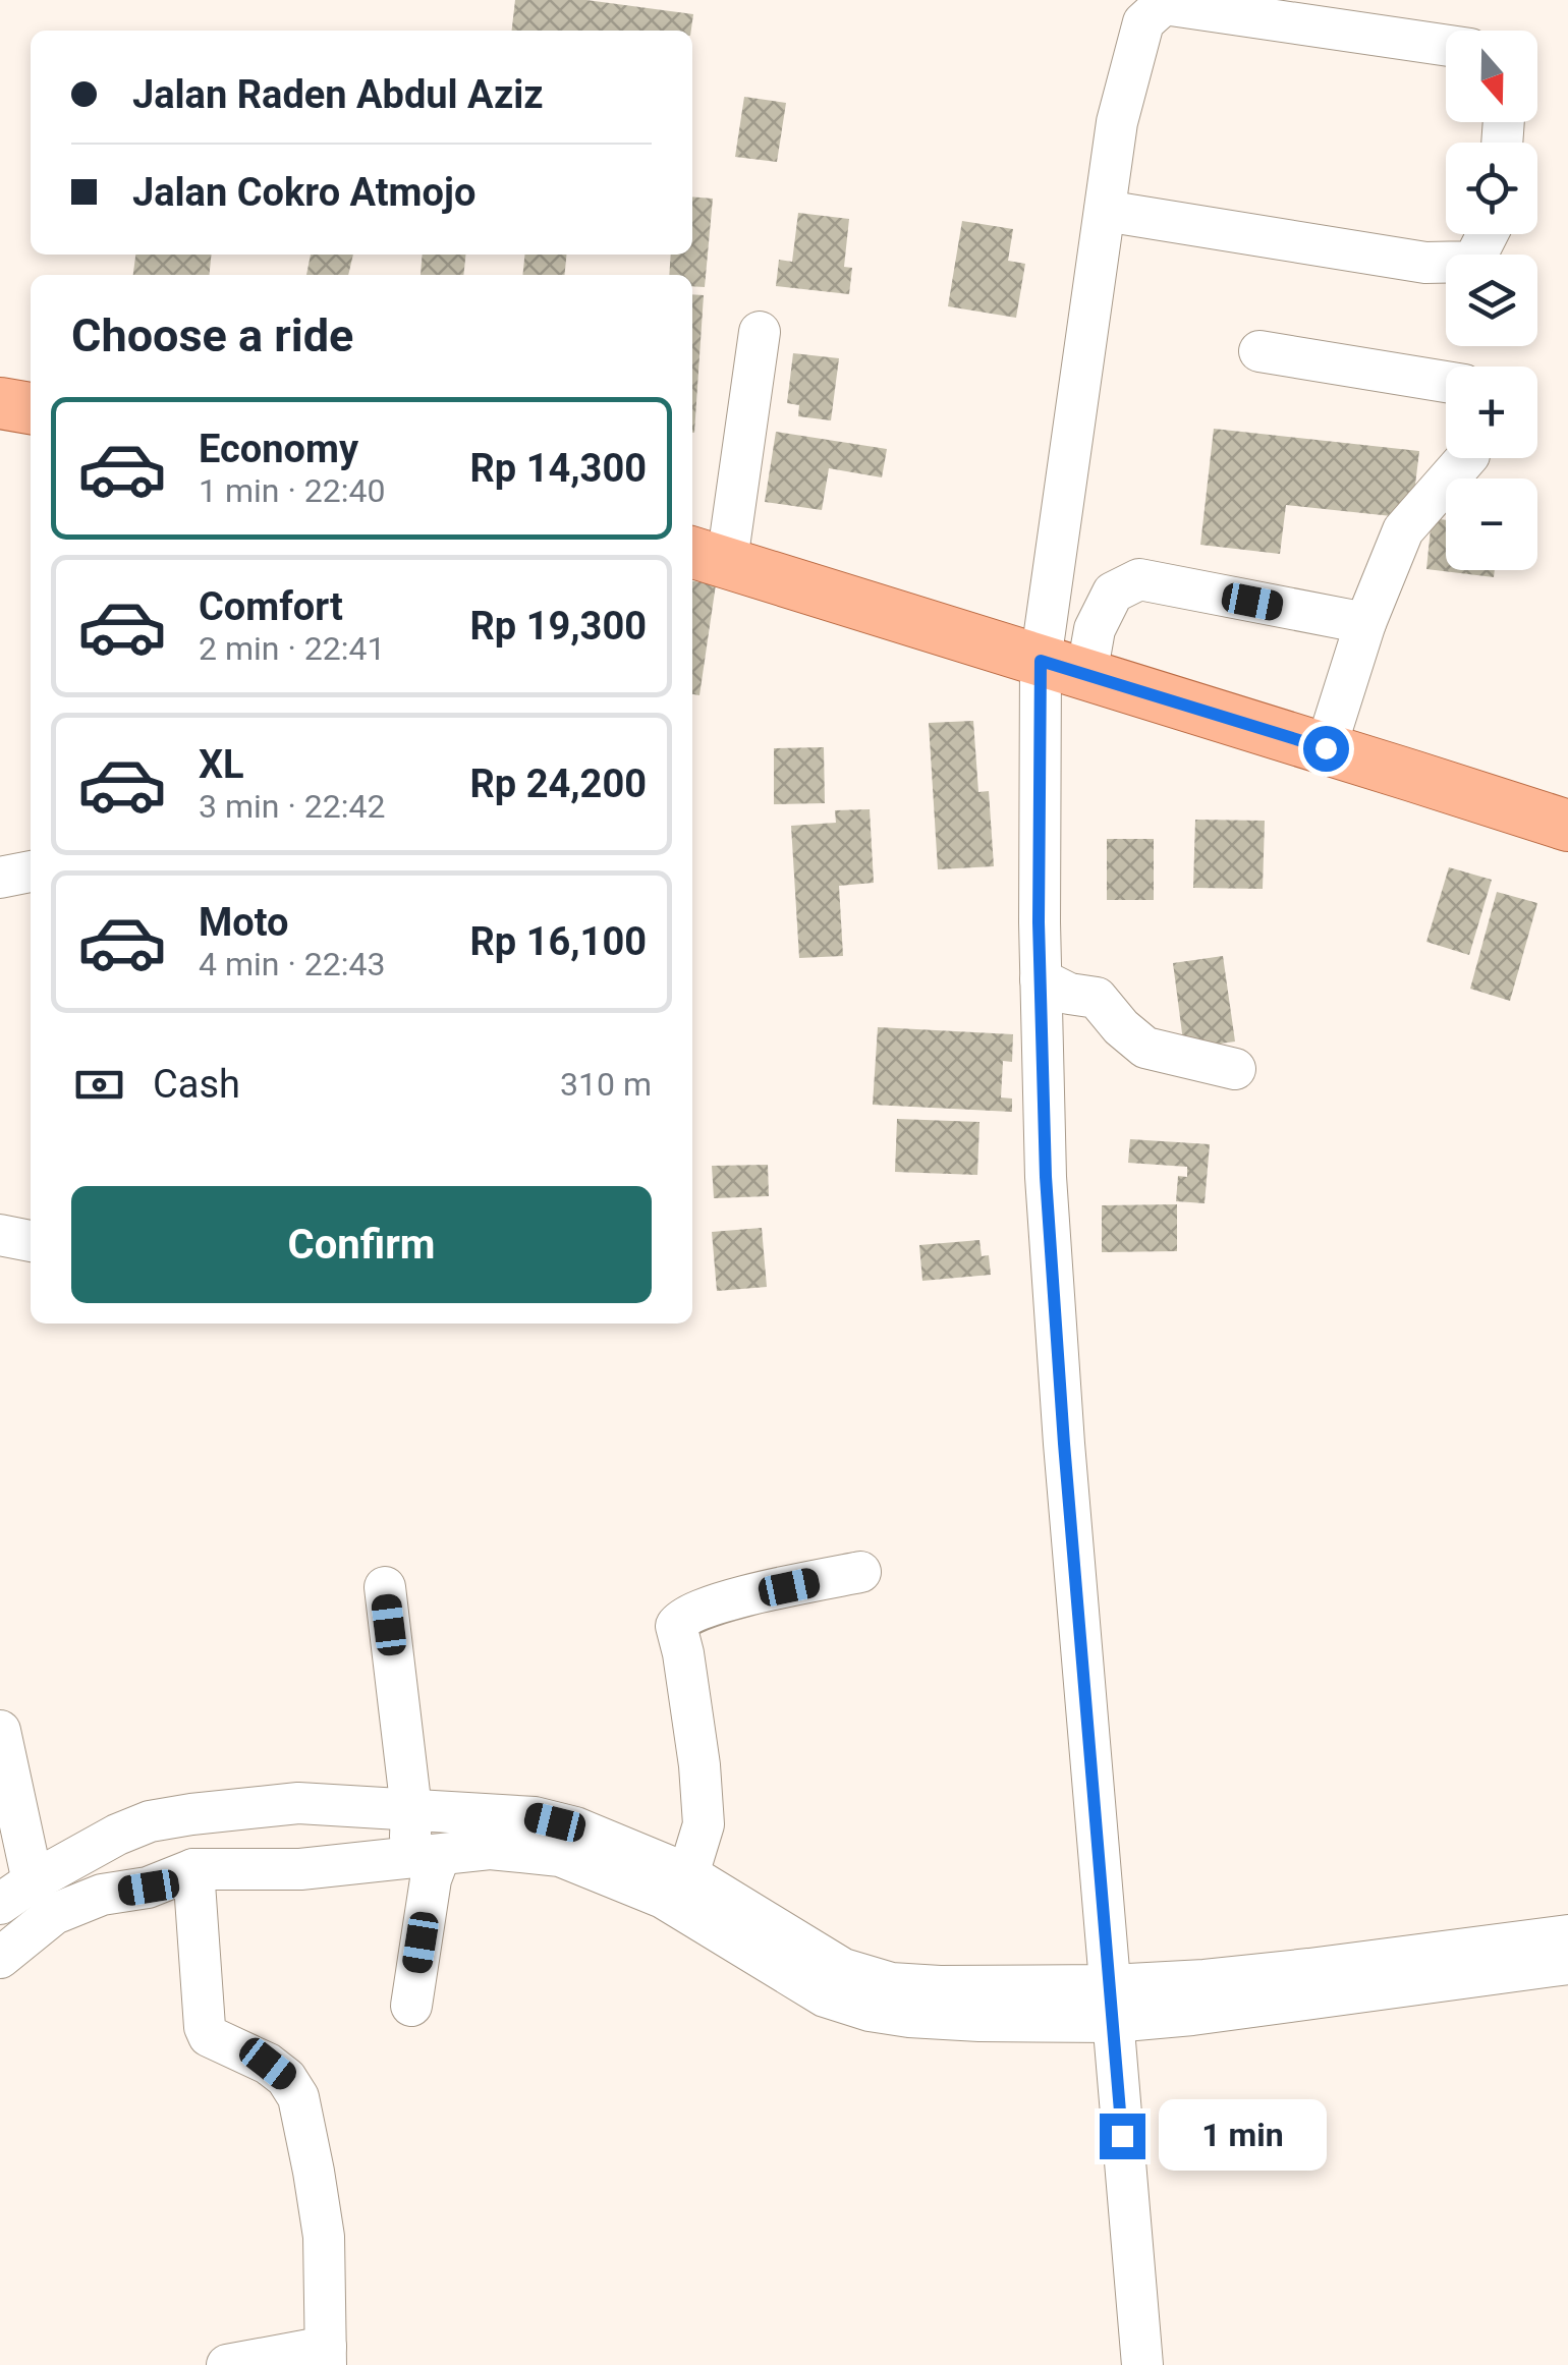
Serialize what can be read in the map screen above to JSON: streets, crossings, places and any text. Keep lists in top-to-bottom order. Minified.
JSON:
{"north":"bottom","page":{"map_buttons":["+","−"],"banner":["Jalan Raden Abdul Aziz","Jalan Cokro Atmojo"],"heading":"Choose a ride","list":[{"name":"Economy","note":"1 min · 22:40","value":"Rp 14,300"},{"name":"Comfort","note":"2 min · 22:41","value":"Rp 19,300"},{"name":"XL","note":"3 min · 22:42","value":"Rp 24,200"},{"name":"Moto","note":"4 min · 22:43","value":"Rp 16,100"}],"pay":["Cash","310 m"],"buttons":"Confirm","bubble":"1 min"}}
